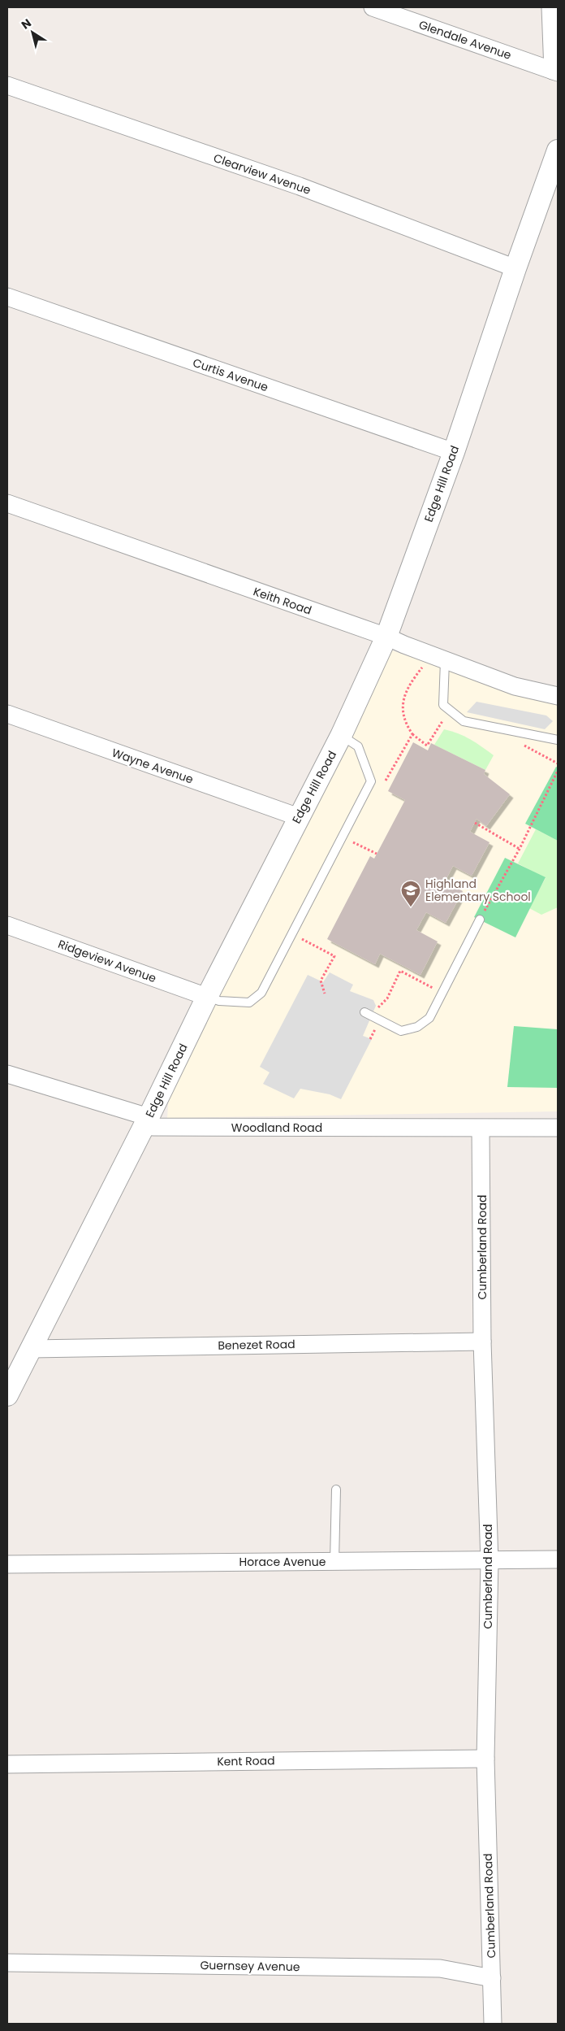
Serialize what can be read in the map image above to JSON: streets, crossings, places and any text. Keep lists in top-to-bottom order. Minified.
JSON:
{"streets":{"street":["Glendale Avenue","Clearview Avenue","Curtis Avenue","Edge Hill Road","Keith Road","Wayne Avenue","Ridgeview Avenue","Woodland Road","Cumberland Road","Benezet Road","Horace Avenue","Kent Road","Guernsey Avenue"]},"crossings":[["Clearview Avenue","Edge Hill Road"],["Curtis Avenue","Edge Hill Road"],["Edge Hill Road","Keith Road"],["Edge Hill Road","Wayne Avenue"],["Edge Hill Road","Ridgeview Avenue"],["Edge Hill Road","Woodland Road"],["Edge Hill Road","Benezet Road"],["Woodland Road","Cumberland Road"],["Cumberland Road","Benezet Road"],["Cumberland Road","Horace Avenue"],["Cumberland Road","Kent Road"],["Cumberland Road","Guernsey Avenue"]],"places":{"school or university":["Highland Elementary School"]},"north":"top left"}
